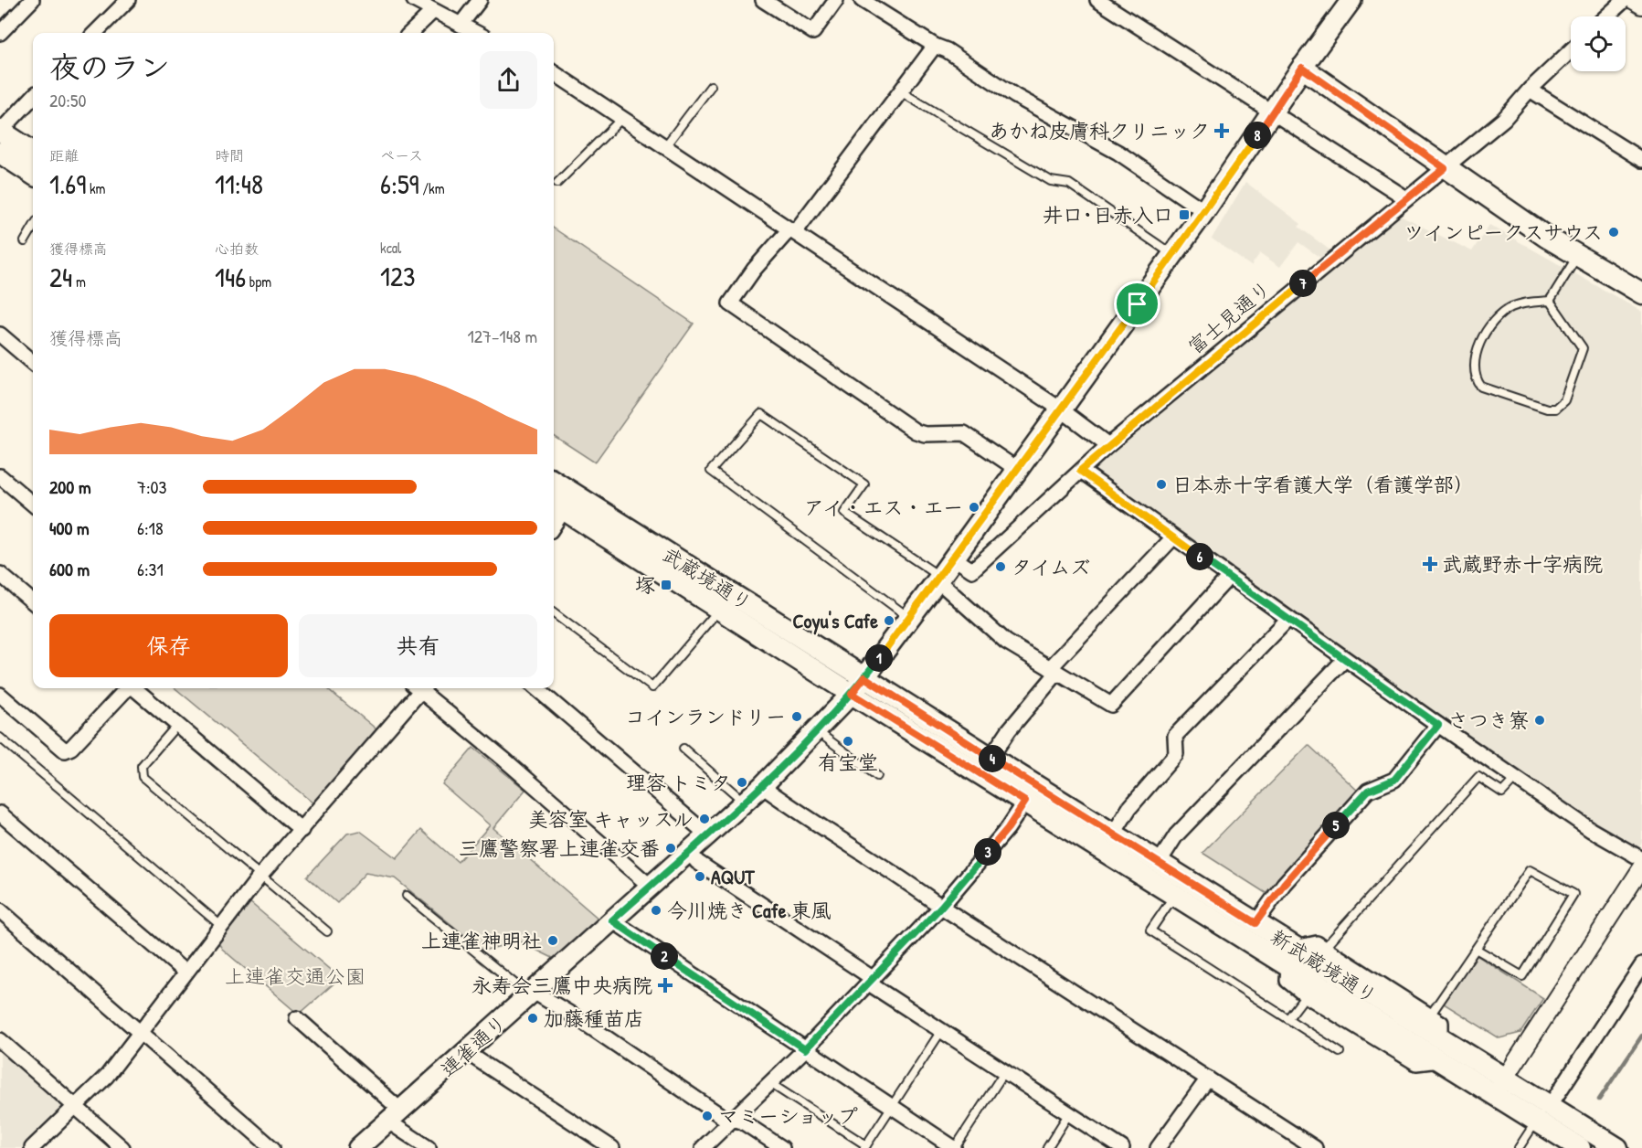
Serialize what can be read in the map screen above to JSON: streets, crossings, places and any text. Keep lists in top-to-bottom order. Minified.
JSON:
{"streets":{"main road":["武蔵境通り","新武蔵境通り","連雀通り"],"street":["富士見通り"]},"crossings":[["富士見通り","連雀通り"],["武蔵境通り","新武蔵境通り"],["武蔵境通り","連雀通り"],["新武蔵境通り","連雀通り"]],"parks":["上連雀交通公園"],"places":{"health":["あかね皮膚科クリニック","武蔵野赤十字病院","永寿会三鷹中央病院"],"transit":["井口･日赤入口","塚"],"other":["ツインピークスサウス","日本赤十字看護大学（看護学部）","アイ・エス・エー","タイムズ","Coyu's Cafe","コインランドリー","さつき寮","有宝堂","理容 トミタ","美容室 キャッスル","三鷹警察署上連雀交番","AQUT","今川焼き Cafe 東風","上連雀神明社","加藤種苗店","マミーショップ"]},"page":{"heading":["夜のラン","20:50"],"pins":["8","7","6","1","4","5","3","2"],"stats":[["距離","1.69 km"],["時間","11:48"],["ペース","6:59 /km"],["獲得標高","24 m"],["心拍数","146 bpm"],["kcal","123"]],"chart":["獲得標高","127–148 m"],"list":[{"name":"200 m","note":"7:03"},{"name":"400 m","note":"6:18"},{"name":"600 m","note":"6:31"}],"buttons":["保存","共有"]}}
